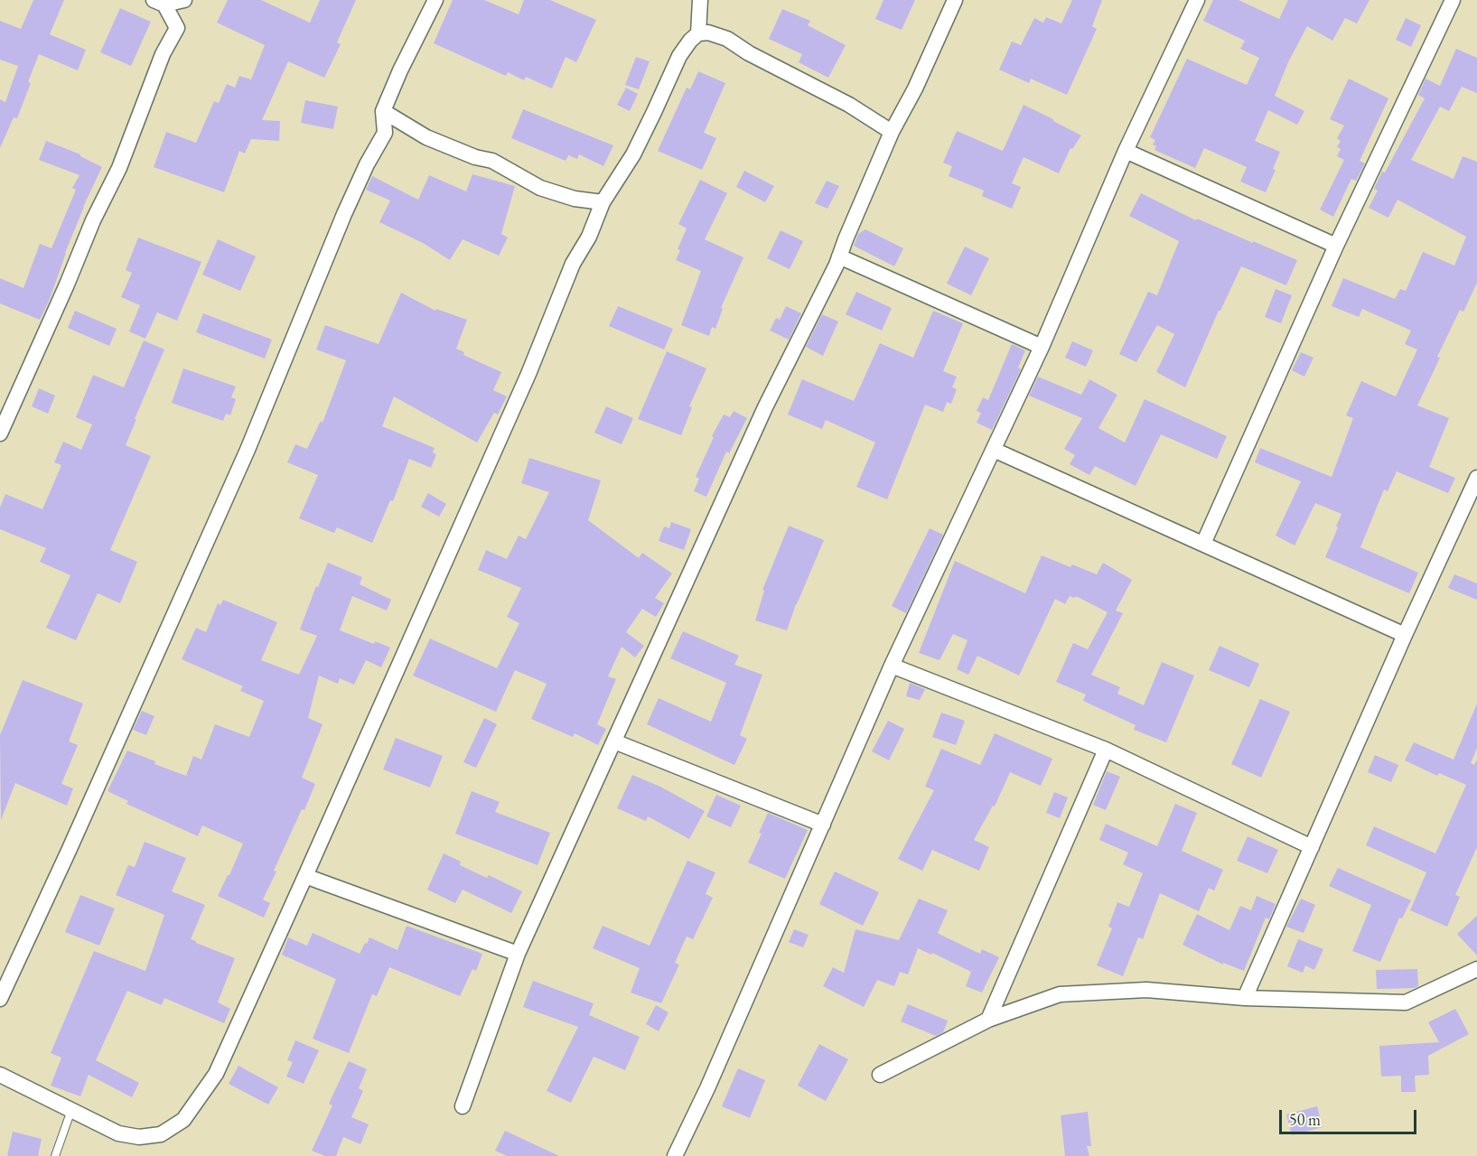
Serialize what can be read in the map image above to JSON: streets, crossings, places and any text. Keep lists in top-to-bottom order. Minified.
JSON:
{"scale_bar":"50 m"}
